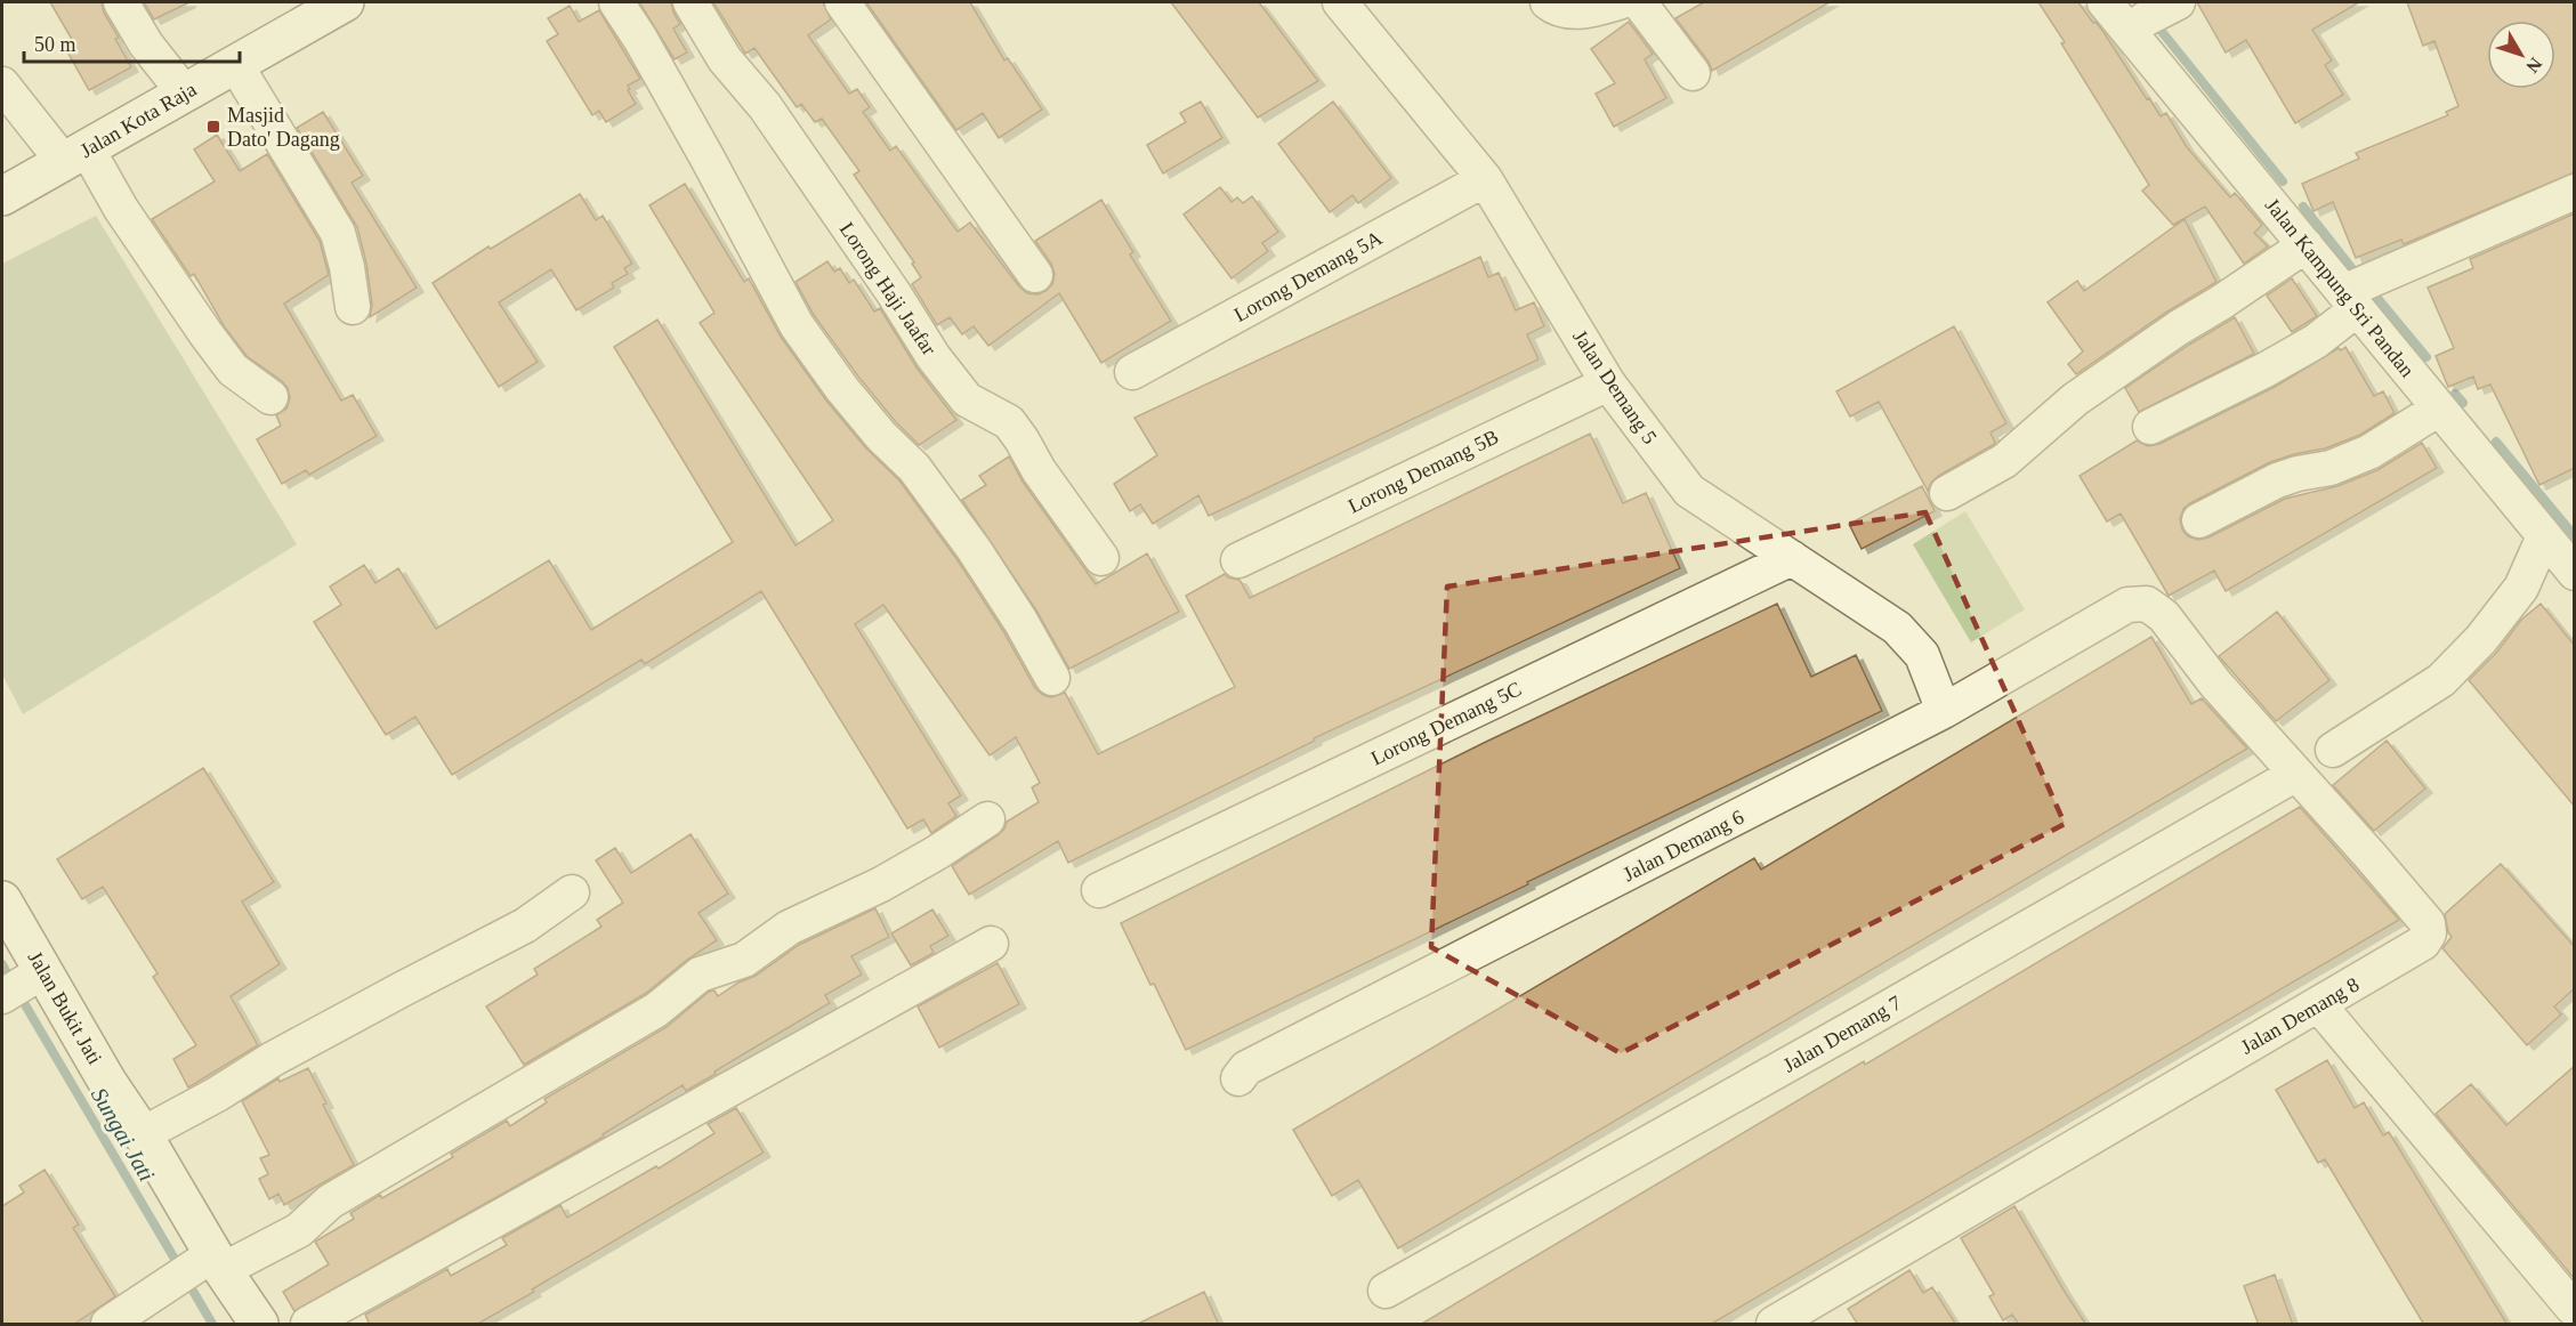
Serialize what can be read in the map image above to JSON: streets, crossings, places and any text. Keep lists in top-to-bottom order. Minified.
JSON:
{"streets":{"street":["Jalan Kota Raja","Lorong Demang 5A","Jalan Kampung Sri Pandan","Lorong Haji Jaafar","Jalan Demang 5","Lorong Demang 5B","Lorong Demang 5C","Jalan Demang 6","Jalan Bukit Jati","Jalan Demang 8","Jalan Demang 7"]},"crossings":[["Lorong Demang 5A","Jalan Demang 5"],["Jalan Demang 5","Lorong Demang 5B"],["Jalan Demang 5","Lorong Demang 5C"],["Jalan Demang 5","Jalan Demang 6"],["Jalan Demang 6","Jalan Demang 8"],["Jalan Demang 8","Jalan Demang 7"]],"water":["Sungai Jati"],"places":{"transit":["Masjid Dato' Dagang"]},"scale_bar":"50 m","north":"bottom right"}
